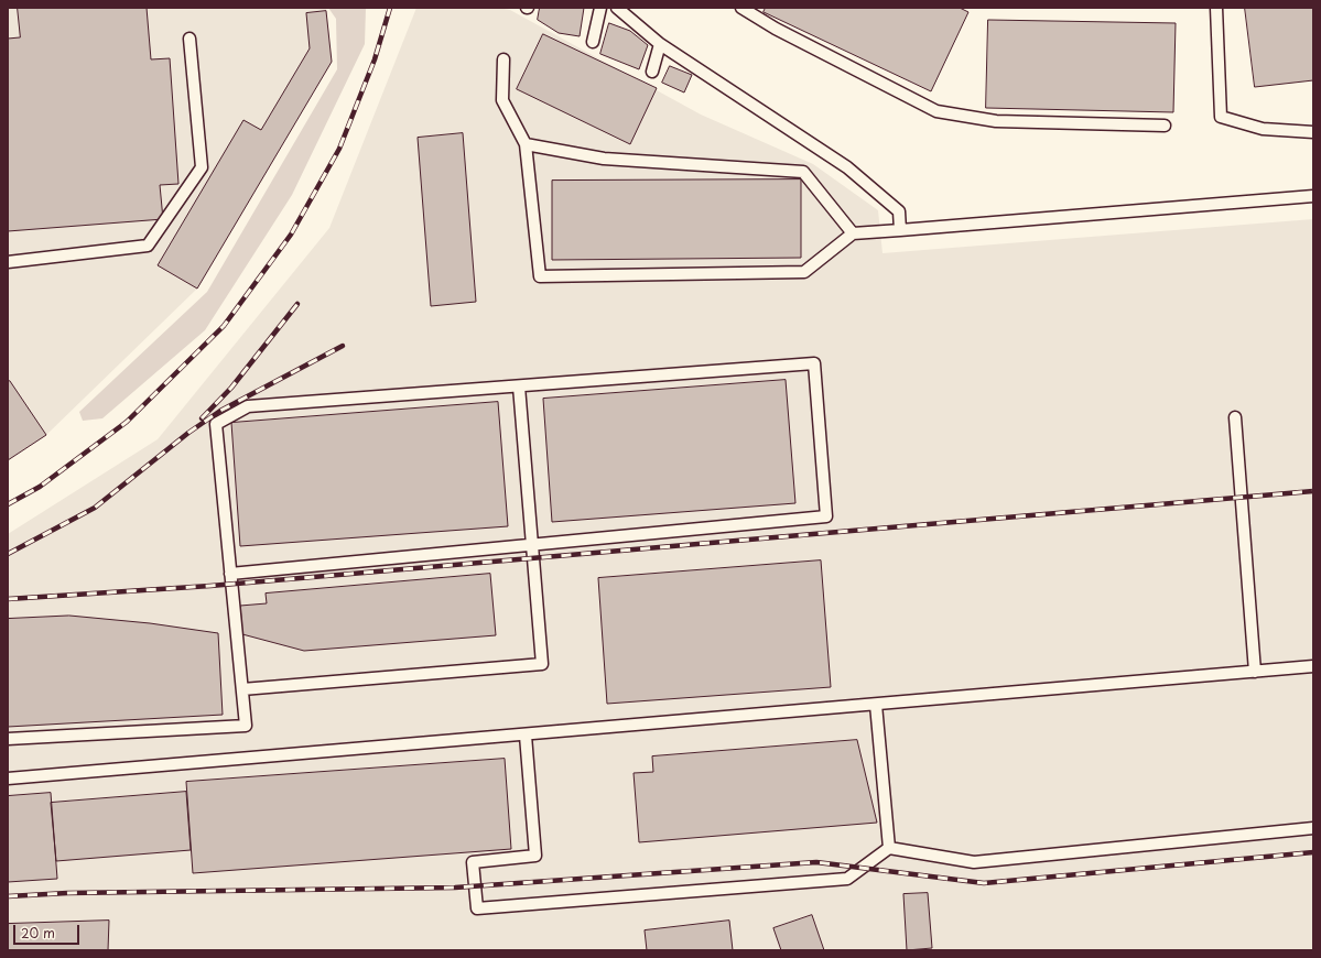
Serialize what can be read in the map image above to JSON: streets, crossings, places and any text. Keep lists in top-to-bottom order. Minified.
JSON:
{"scale_bar":"20 m"}
